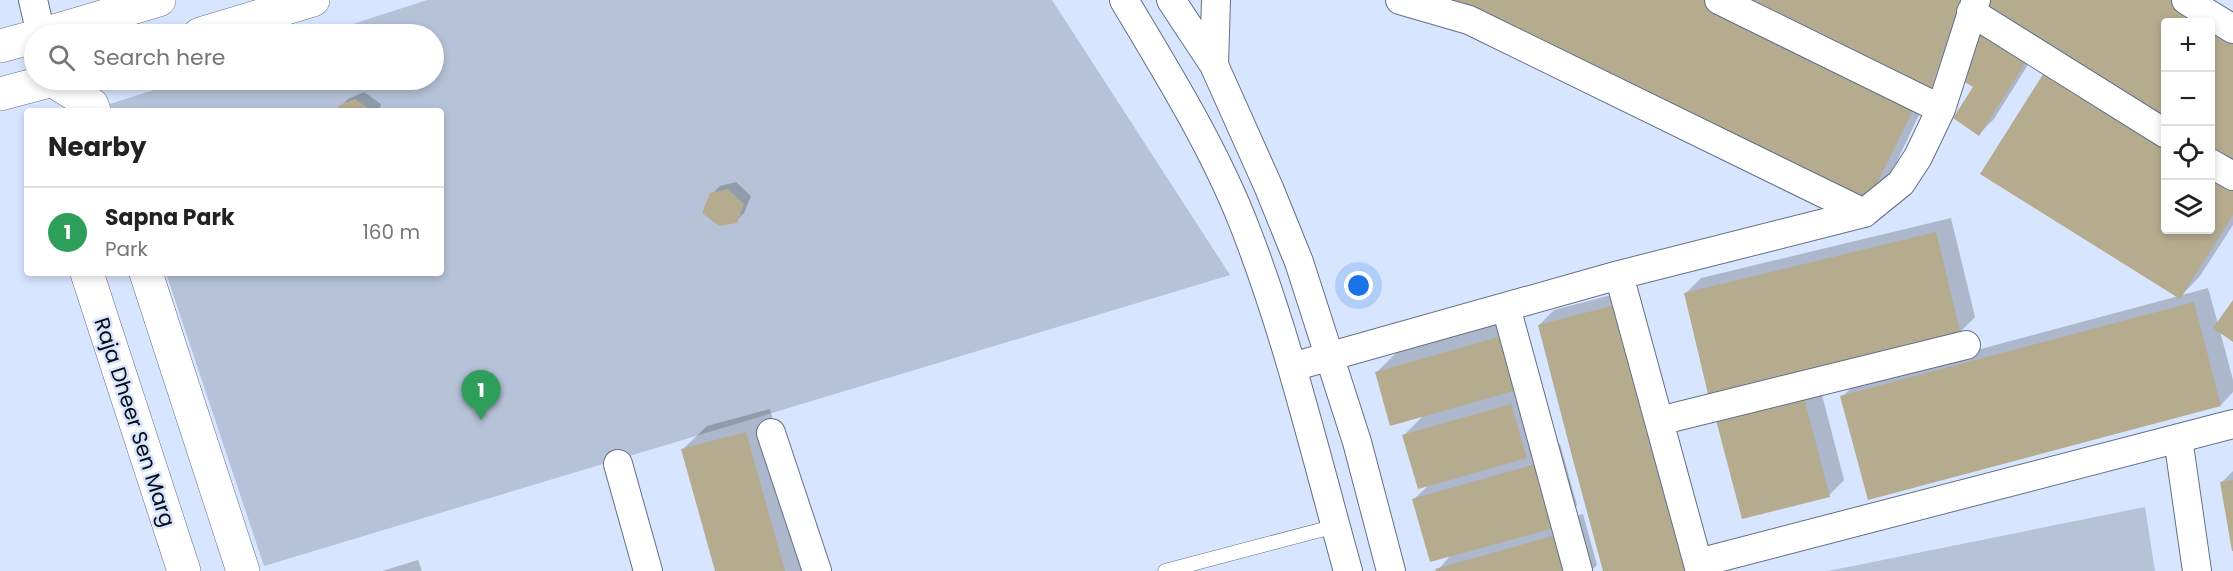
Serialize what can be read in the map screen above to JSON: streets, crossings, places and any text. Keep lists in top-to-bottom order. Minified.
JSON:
{"streets":{"street":["Raja Dheer Sen Marg"]},"page":{"map_buttons":["+","−"],"search":"Search here","heading":"Nearby","list":[{"mark":"1","name":"Sapna Park","note":"Park","value":"160 m"}],"pins":"1"}}
